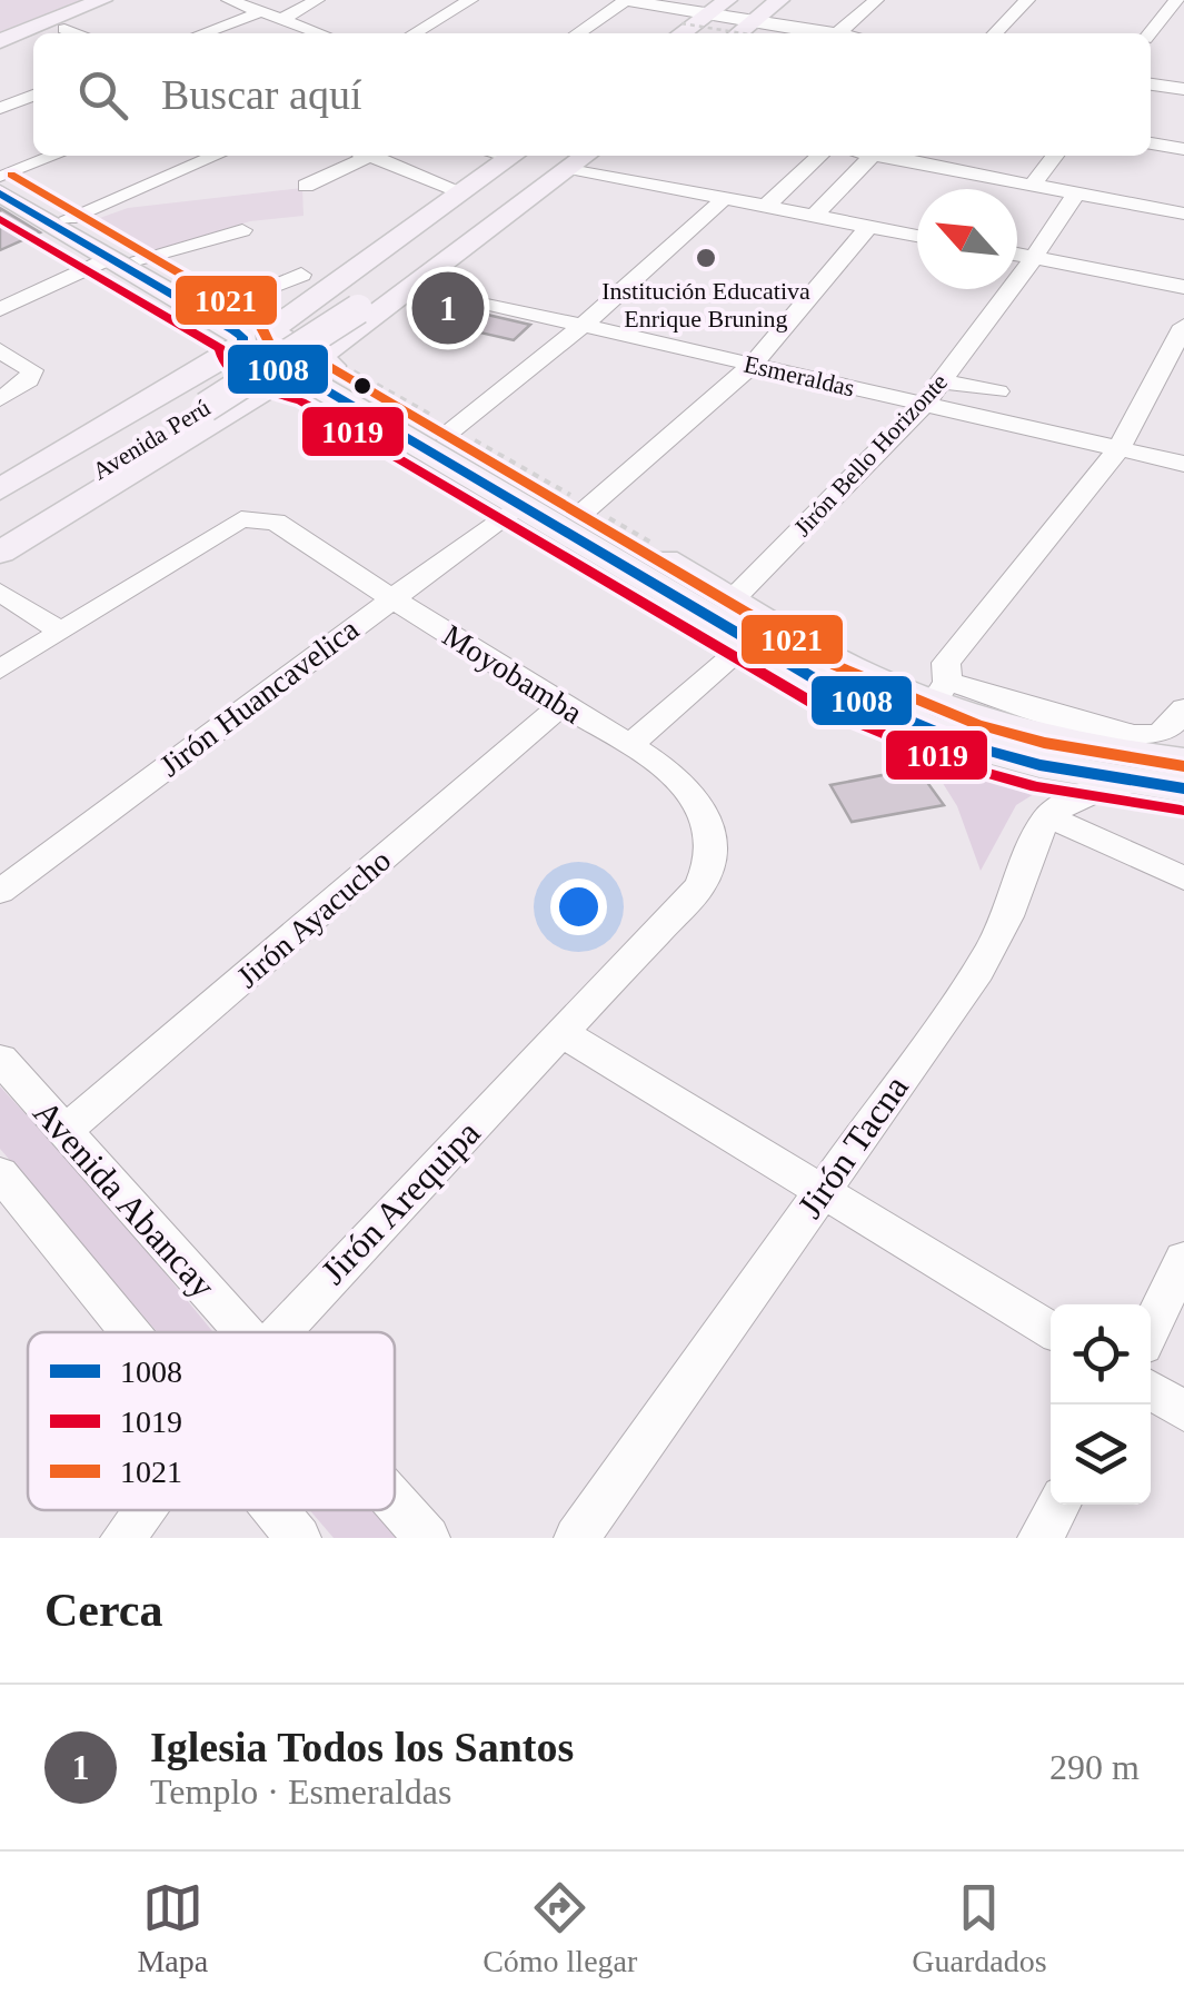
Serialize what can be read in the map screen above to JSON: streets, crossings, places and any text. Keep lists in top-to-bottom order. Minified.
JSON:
{"streets":{"main road":["Avenida Perú"],"street":["Esmeraldas","Jirón Bello Horizonte","Moyobamba","Jirón Huancavelica","Jirón Ayacucho","Jirón Tacna","Avenida Abancay","Jirón Arequipa"]},"crossings":[["Esmeraldas","Avenida Perú"],["Esmeraldas","Jirón Bello Horizonte"],["Moyobamba","Jirón Huancavelica"],["Moyobamba","Jirón Ayacucho"],["Moyobamba","Jirón Arequipa"],["Jirón Ayacucho","Avenida Abancay"]],"places":["Institución Educativa Enrique Bruning"],"lines":["transit line 1021","transit line 1008","transit line 1019"],"legend":["1008","1019","1021"],"north":"top left","page":{"search":"Buscar aquí","pins":"1","heading":"Cerca","list":[{"mark":"1","name":"Iglesia Todos los Santos","note":"Templo · Esmeraldas","value":"290 m"}],"nav":["Mapa","Cómo llegar","Guardados"]}}
